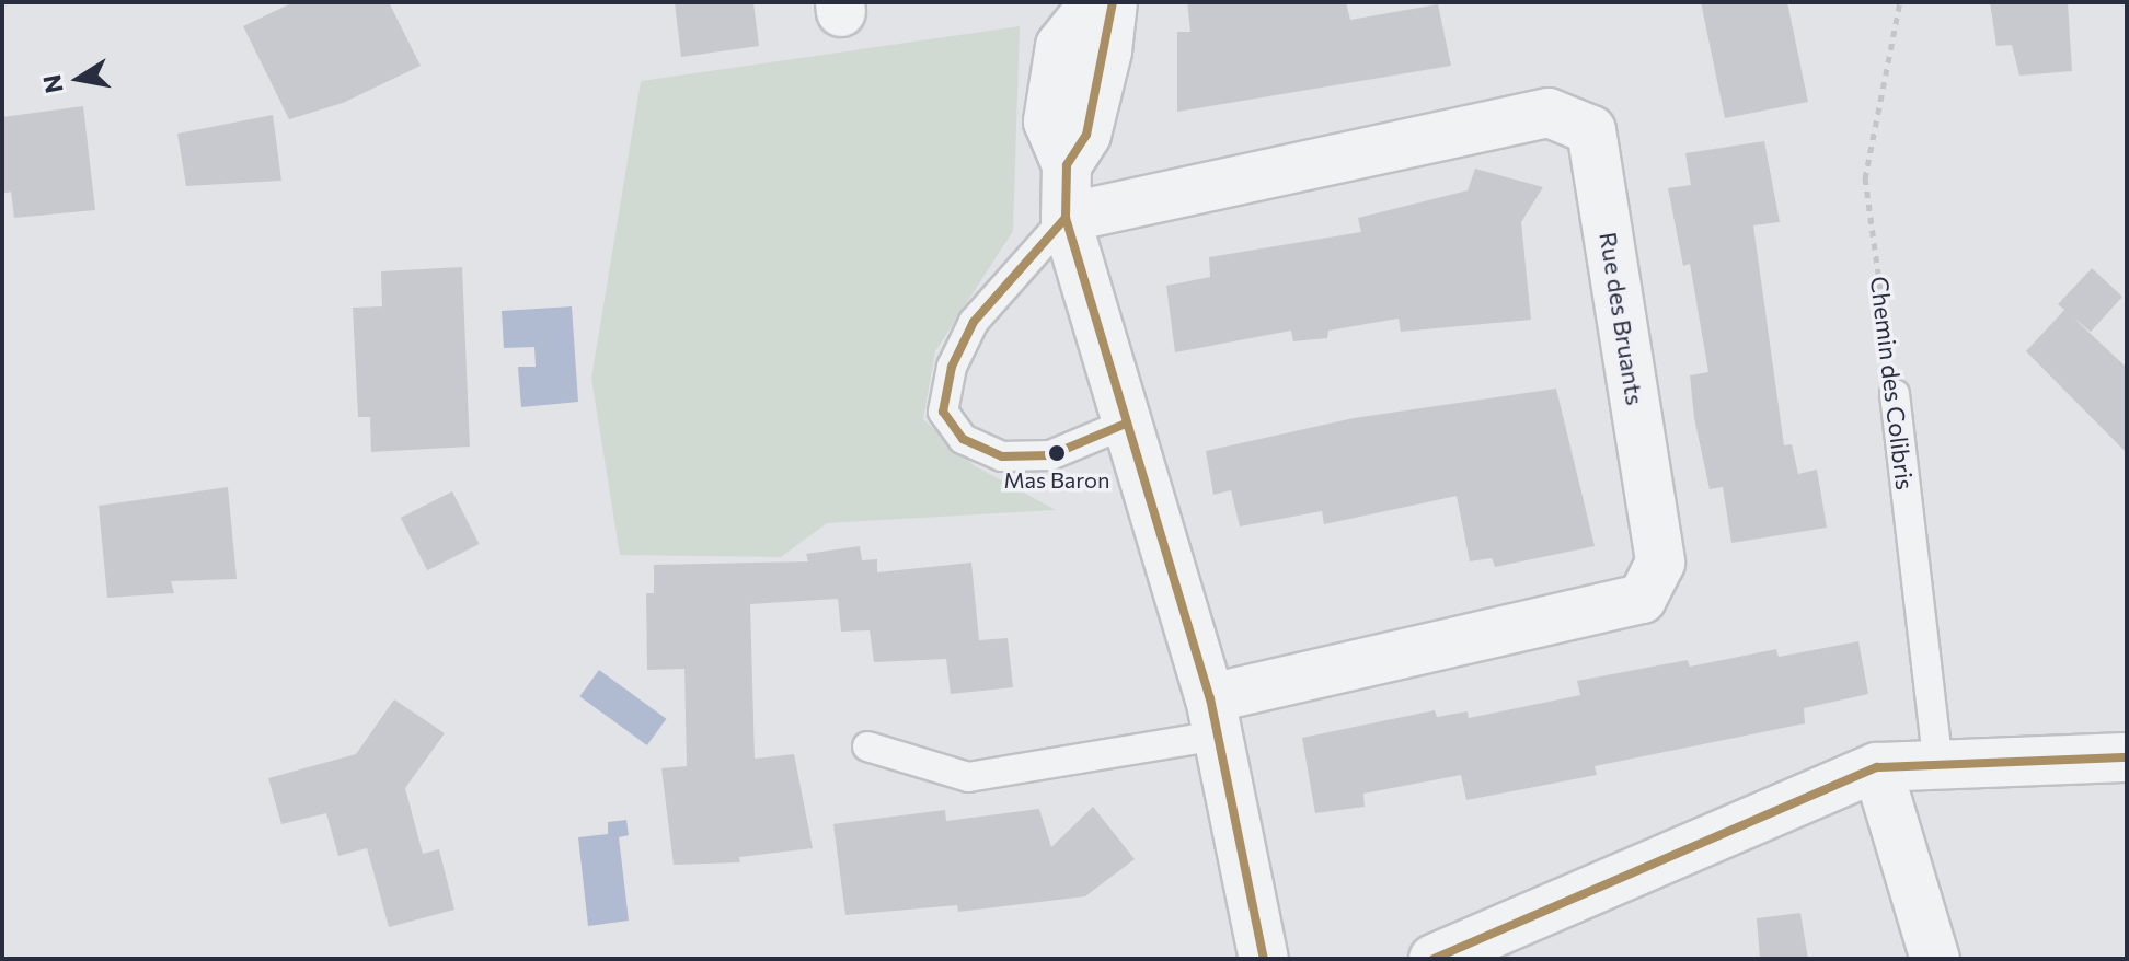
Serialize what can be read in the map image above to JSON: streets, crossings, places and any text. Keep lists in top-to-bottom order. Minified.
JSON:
{"streets":{"street":["Rue des Bruants"],"lane":["Chemin des Colibris"]},"places":["Mas Baron"],"north":"left"}
